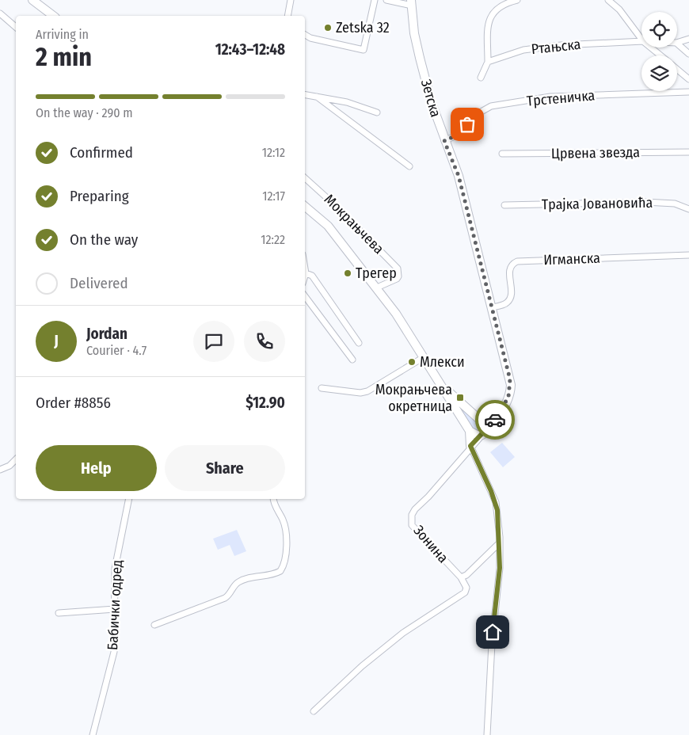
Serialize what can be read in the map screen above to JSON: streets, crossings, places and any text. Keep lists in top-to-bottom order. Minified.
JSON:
{"streets":{"street":["Ртањска","Зетска","Трстеничка","Црвена звезда","Трајка Јовановића","Мокрањчева","Игманска","Зонина","Бабички одред"]},"crossings":[["Зетска","Трстеничка"],["Зетска","Мокрањчева"],["Зетска","Игманска"],["Зетска","Зонина"],["Мокрањчева","Зонина"]],"places":{"other":["Zetska 32","Трегер","Млекси"],"transit":["Мокрањчева окретница"]},"page":{"heading":["2 min","Arriving in","12:43–12:48"],"panel":["Jordan","Courier · 4.7","Order #8856","$12.90"],"bar":"On the way · 290 m","list":[["Confirmed","12:12"],["Preparing","12:17"],["On the way","12:22"],"Delivered"],"round":"J","buttons":["Help","Share"]}}
